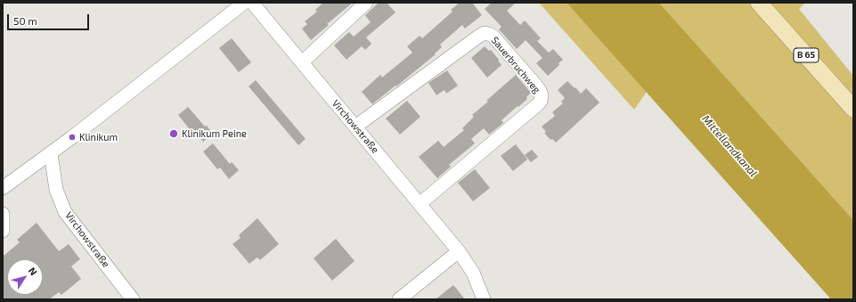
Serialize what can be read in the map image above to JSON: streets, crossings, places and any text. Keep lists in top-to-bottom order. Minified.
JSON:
{"streets":{"main road":["B 65"],"street":["Sauerbruchweg","Virchowstraße"]},"crossings":[["Sauerbruchweg","Virchowstraße"]],"water":["Mittellandkanal"],"places":["Klinikum Peine","Klinikum"],"scale_bar":"50 m","north":"top right"}
